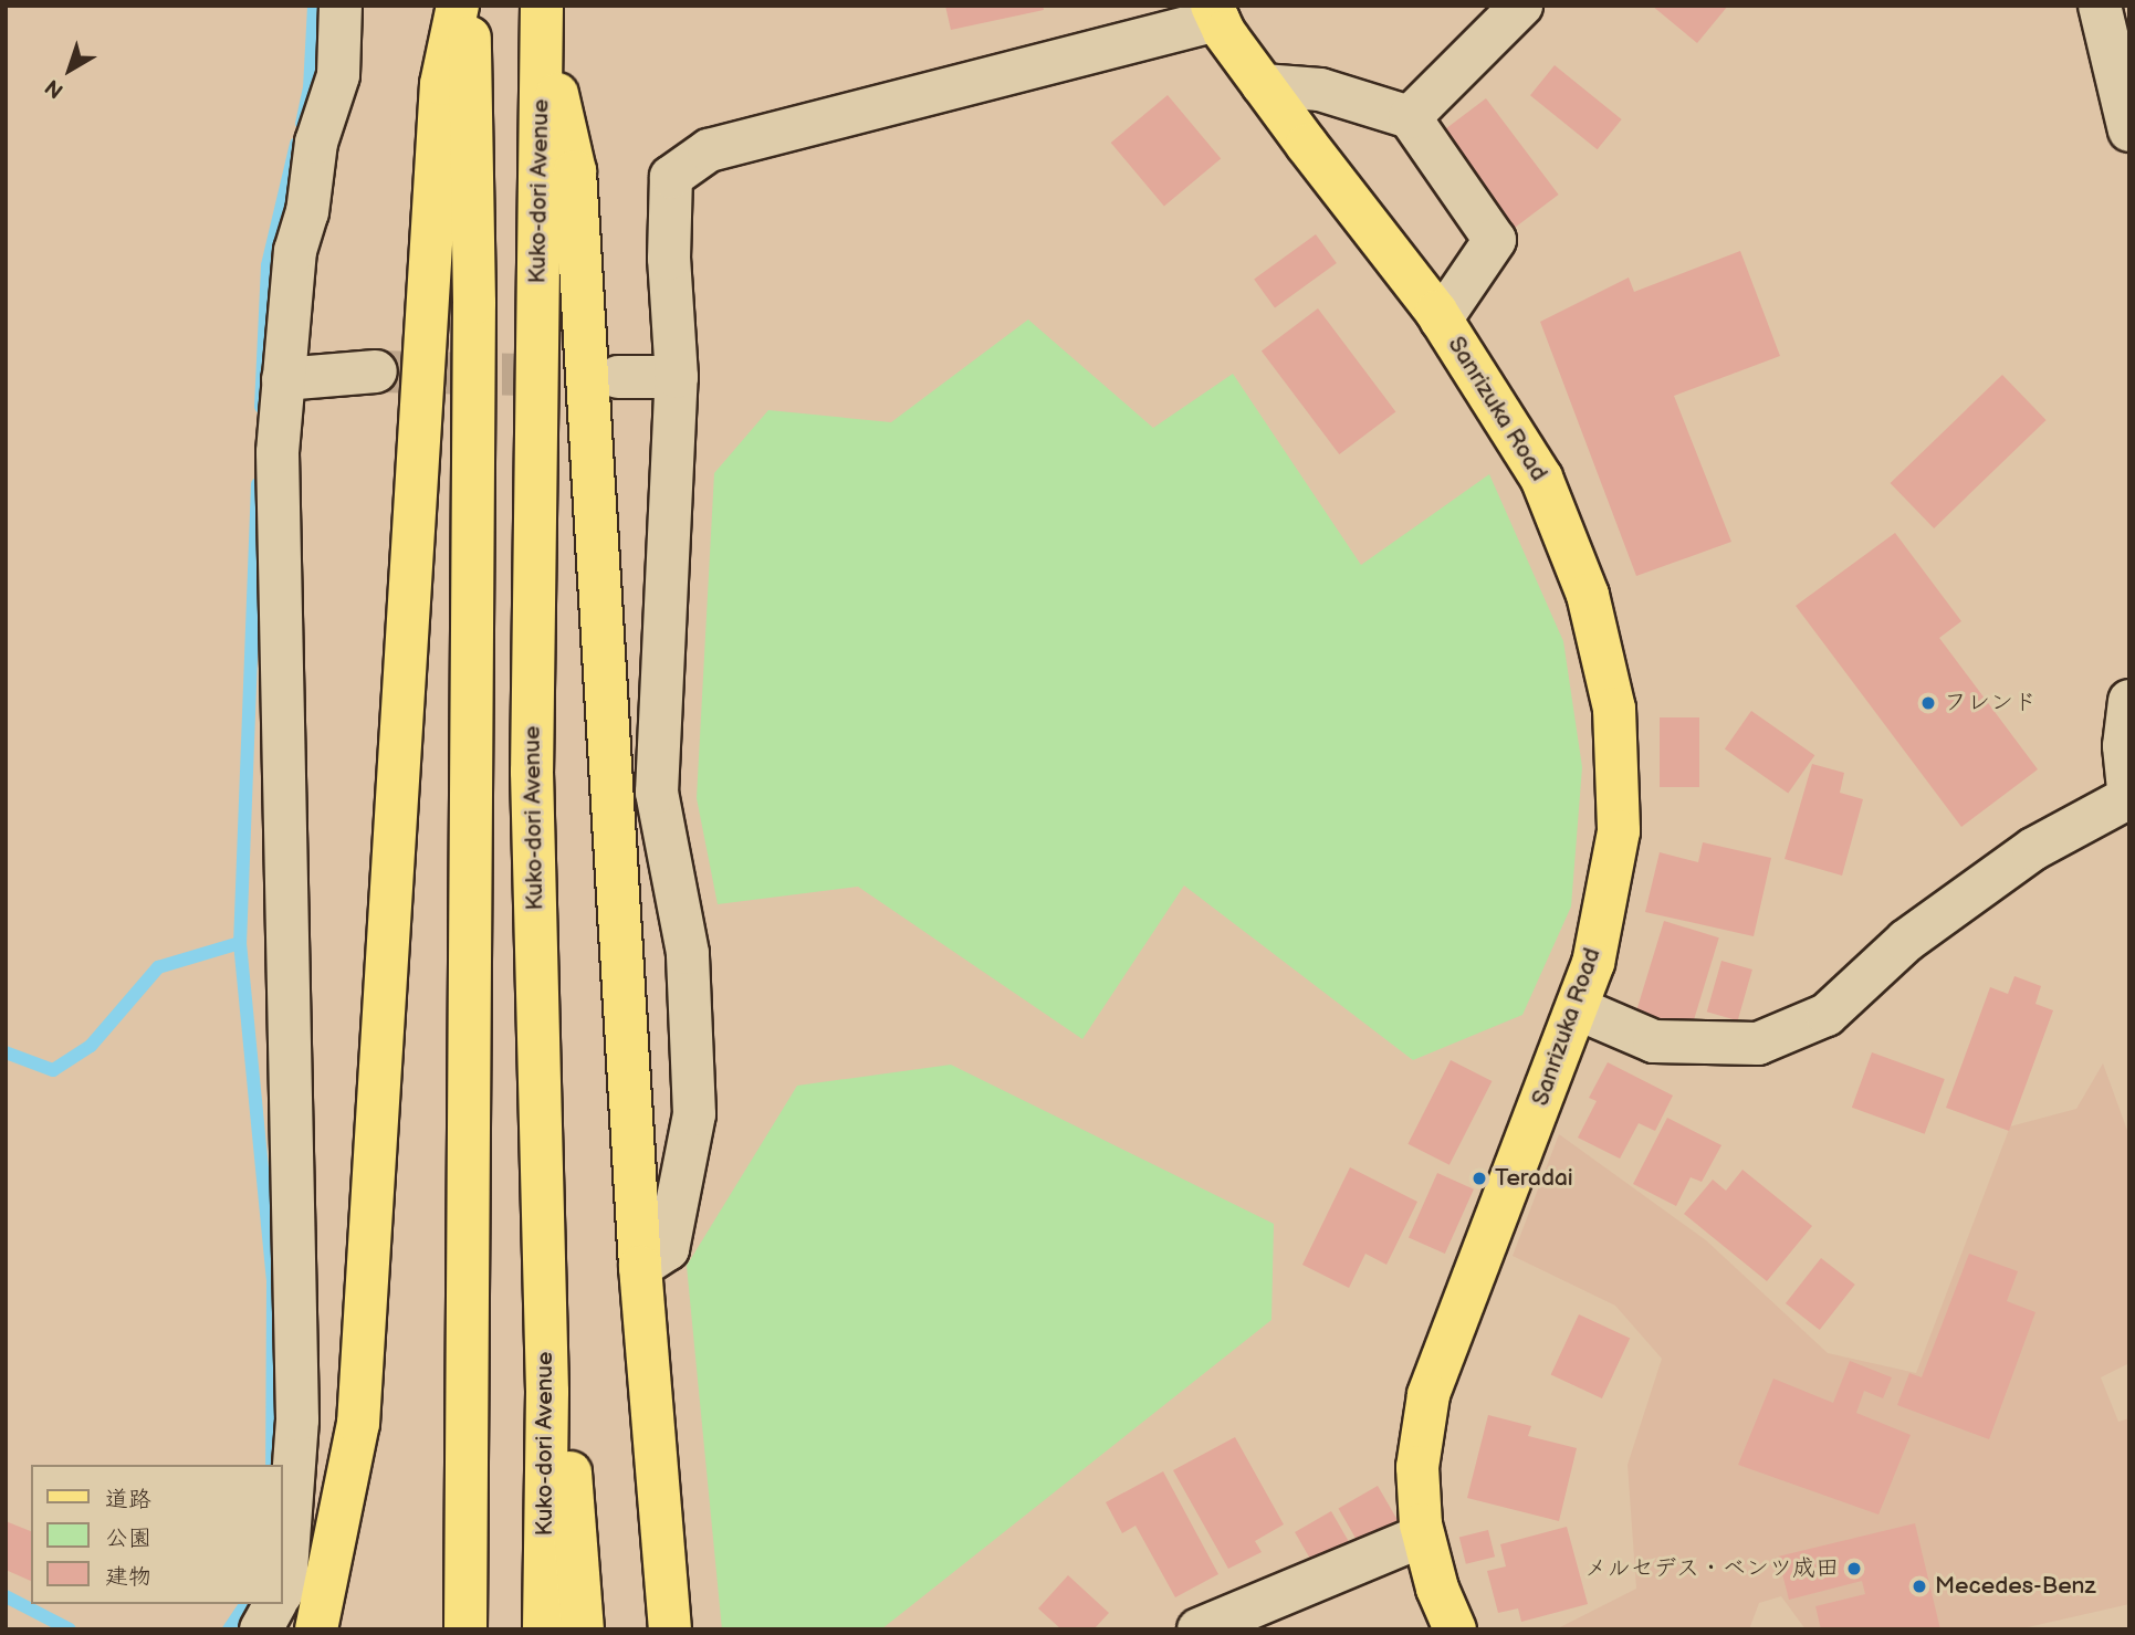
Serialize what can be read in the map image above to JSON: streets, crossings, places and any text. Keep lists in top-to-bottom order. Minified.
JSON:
{"streets":{"main road":["Kuko-dori Avenue","Sanrizuka Road"]},"places":["フレンド","Teradai","メルセデス・ベンツ成田","Mecedes-Benz"],"legend":["道路","公園","建物"],"north":"bottom left"}
